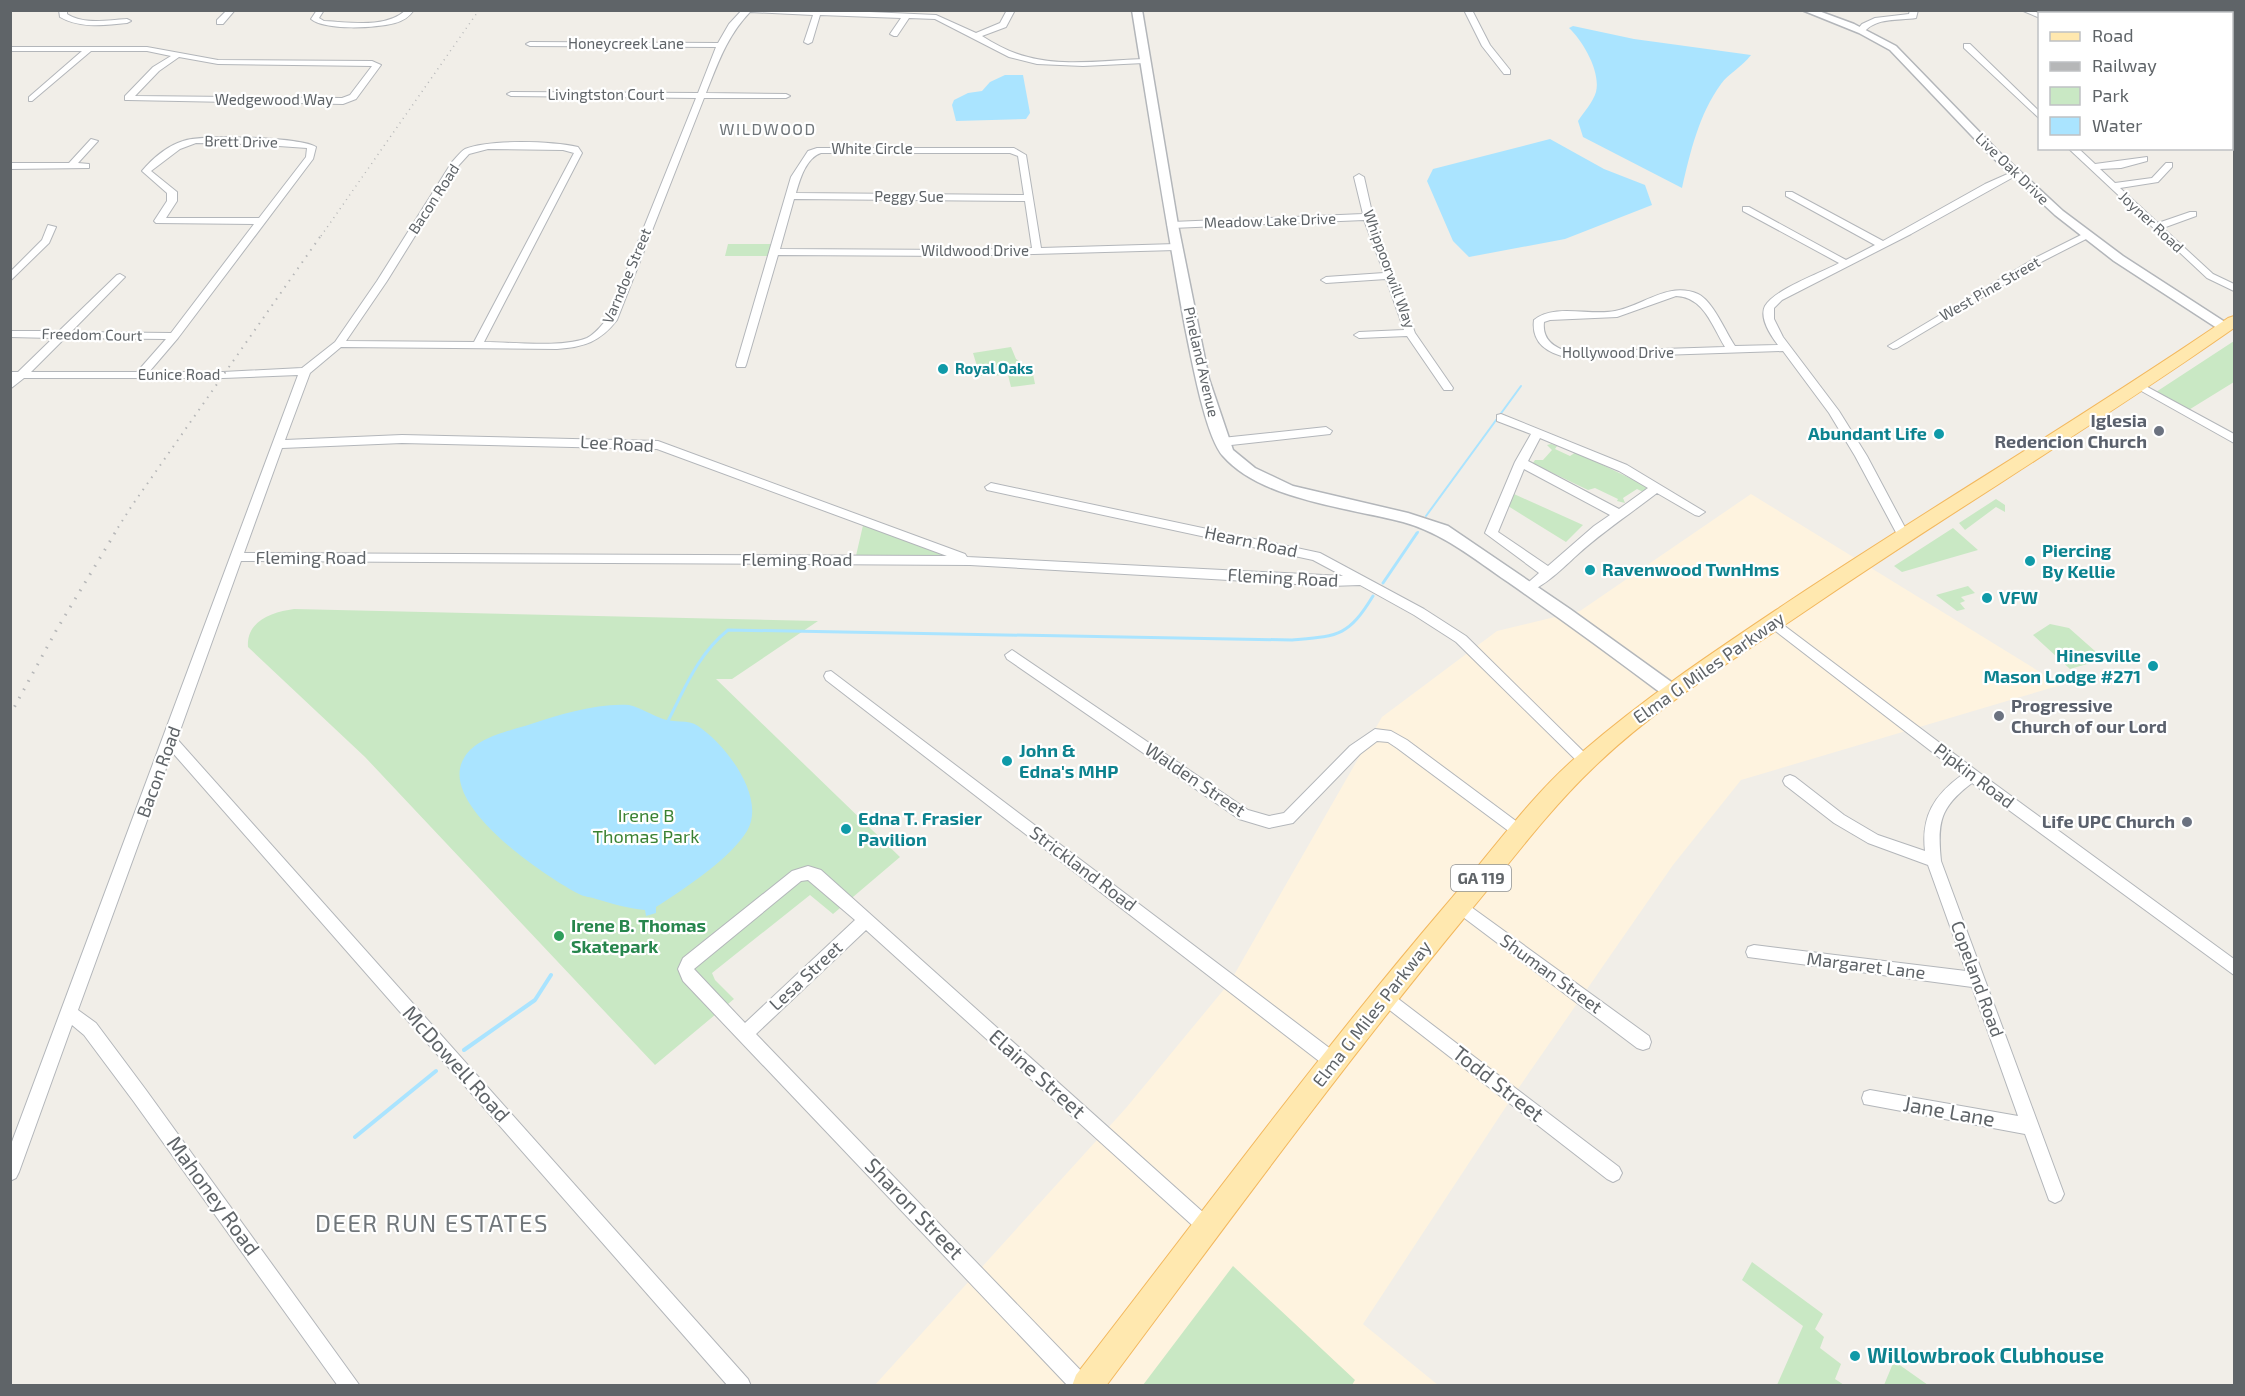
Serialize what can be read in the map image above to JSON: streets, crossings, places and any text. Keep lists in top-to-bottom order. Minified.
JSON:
{"streets":{"main road":["Elma G Miles Parkway","GA 119"],"street":["Honeycreek Lane","Livingtston Court","Wedgewood Way","Brett Drive","White Circle","Live Oak Drive","Peggy Sue","Bacon Road","Meadow Lake Drive","Joyner Road","Wildwood Drive","Whippoorwill Way","Varndoe Street","West Pine Street","Freedom Court","Hollywood Drive","Pineland Avenue","Eunice Road","Lee Road","Hearn Road","Fleming Road","Pipkin Road","Walden Street","Strickland Road","Margaret Lane","Shuman Street","Lesa Street","Copeland Road","McDowell Road","Elaine Street","Todd Street","Jane Lane","Mahoney Road","Sharon Street"]},"crossings":[["Honeycreek Lane","Varndoe Street"],["Livingtston Court","Varndoe Street"],["Brett Drive","Freedom Court"],["Brett Drive","Eunice Road"],["White Circle","Peggy Sue"],["White Circle","Wildwood Drive"],["Live Oak Drive","West Pine Street"],["Live Oak Drive","Elma G Miles Parkway"],["Bacon Road","Varndoe Street"],["Bacon Road","Eunice Road"],["Bacon Road","Lee Road"],["Bacon Road","Fleming Road"],["Bacon Road","McDowell Road"],["Bacon Road","Mahoney Road"],["Meadow Lake Drive","Whippoorwill Way"],["Meadow Lake Drive","Pineland Avenue"],["Wildwood Drive","Pineland Avenue"],["Pineland Avenue","Elma G Miles Parkway"],["Lee Road","Fleming Road"],["Hearn Road","Fleming Road"],["Hearn Road","Elma G Miles Parkway"],["Elma G Miles Parkway","Pipkin Road"],["Elma G Miles Parkway","Walden Street"],["Elma G Miles Parkway","Strickland Road"],["Elma G Miles Parkway","Shuman Street"],["Elma G Miles Parkway","Elaine Street"],["Elma G Miles Parkway","Todd Street"],["Elma G Miles Parkway","Sharon Street"],["Pipkin Road","Copeland Road"],["Margaret Lane","Copeland Road"],["Lesa Street","Elaine Street"],["Lesa Street","Sharon Street"],["Copeland Road","Jane Lane"],["Elaine Street","Sharon Street"]],"districts":["WILDWOOD","DEER RUN ESTATES"],"parks":["Irene B Thomas Park"],"places":["Royal Oaks","Iglesia Redencion Church","Abundant Life","Piercing By Kellie","Ravenwood TwnHms","VFW","Hinesville Mason Lodge #271","Progressive Church of our Lord","John & Edna's MHP","Life UPC Church","Edna T. Frasier Pavilion","Irene B. Thomas Skatepark","Willowbrook Clubhouse"],"legend":["Road","Railway","Park","Water"]}
